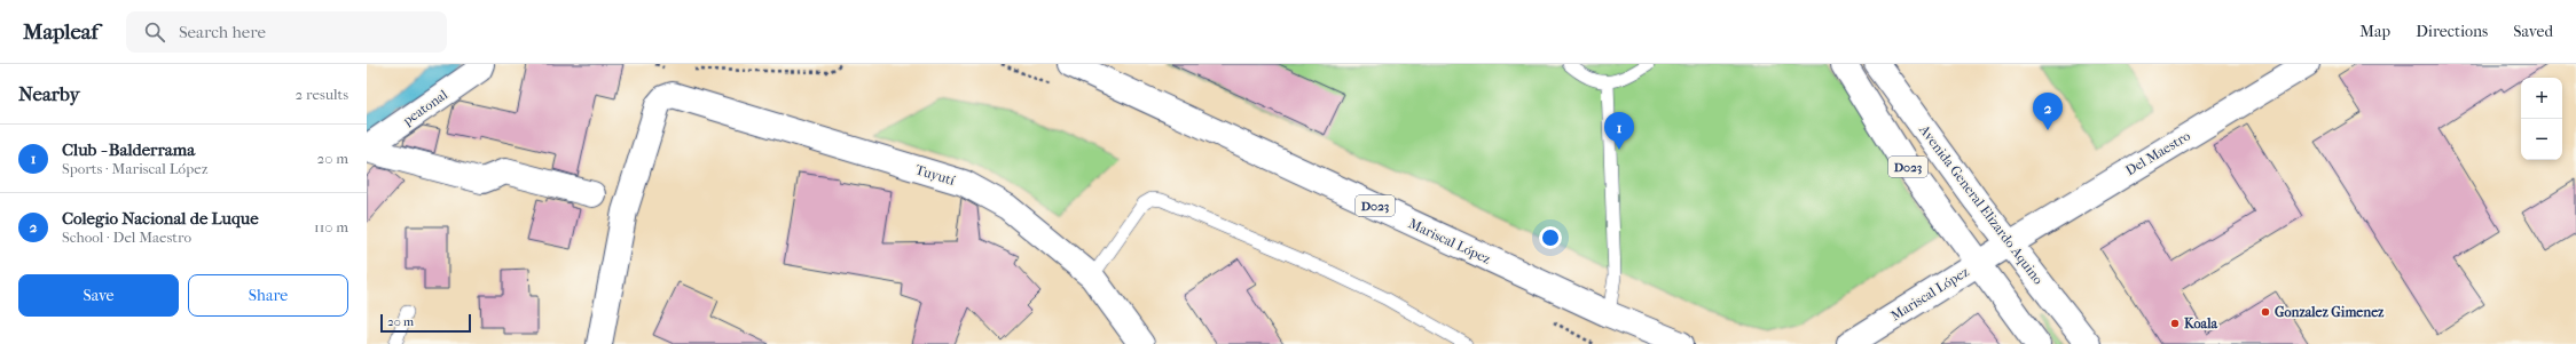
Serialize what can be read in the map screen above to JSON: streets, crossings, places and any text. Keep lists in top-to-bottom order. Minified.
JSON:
{"streets":{"main road":["peatonal","Del Maestro","D023","Tuyutí","Avenida General Elizardo Aquino","Mariscal López"]},"crossings":[["Del Maestro","Avenida General Elizardo Aquino"],["Del Maestro","Mariscal López"],["D023","Mariscal López"],["Avenida General Elizardo Aquino","Mariscal López"]],"places":["Gonzalez Gimenez","Koala"],"scale_bar":"20 m","page":{"header":"Mapleaf","search":"Search here","nav":["Map","Directions","Saved"],"heading":["Nearby","2 results"],"map_buttons":["+","−"],"pins":["2","1"],"list":[{"mark":"1","name":"Club - Balderrama","note":"Sports · Mariscal López","value":"20 m"},{"mark":"2","name":"Colegio Nacional de Luque","note":"School · Del Maestro","value":"110 m"}],"buttons":["Save","Share"],"scale":"20 m"}}
